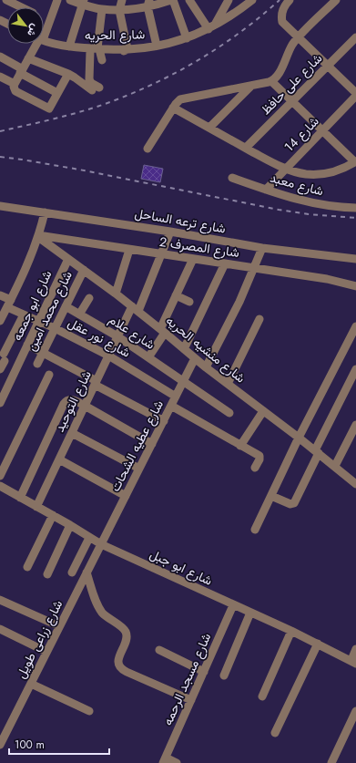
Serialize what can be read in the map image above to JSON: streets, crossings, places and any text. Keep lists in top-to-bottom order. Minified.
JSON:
{"streets":{"street":["شارع الحريه","شارع على حافظ","شارع 14","شارع معبد","شارع ترعه الساحل","شارع المصرف 2","شارع ابو جمعه","شارع محمد امين","شارع علام","شارع نور عقل","شارع منشيه الحريه","شارع التوحيد","شارع عطيه الشحات","شارع ابو جبل","شارع زراعى طويل","شارع مسجد الرحمه"]},"crossings":[["شارع 14","شارع معبد"],["شارع ترعه الساحل","شارع التوحيد"],["شارع المصرف 2","شارع منشيه الحريه"],["شارع المصرف 2","شارع التوحيد"],["شارع ابو جمعه","شارع نور عقل"],["شارع ابو جمعه","شارع منشيه الحريه"],["شارع محمد امين","شارع علام"],["شارع محمد امين","شارع نور عقل"],["شارع محمد امين","شارع منشيه الحريه"],["شارع علام","شارع التوحيد"],["شارع علام","شارع عطيه الشحات"],["شارع نور عقل","شارع التوحيد"],["شارع نور عقل","شارع عطيه الشحات"],["شارع منشيه الحريه","شارع التوحيد"],["شارع منشيه الحريه","شارع عطيه الشحات"],["شارع التوحيد","شارع ابو جبل"],["شارع عطيه الشحات","شارع ابو جبل"],["شارع عطيه الشحات","شارع زراعى طويل"],["شارع ابو جبل","شارع زراعى طويل"],["شارع ابو جبل","شارع مسجد الرحمه"]],"scale_bar":"100 m","north":"bottom right"}
